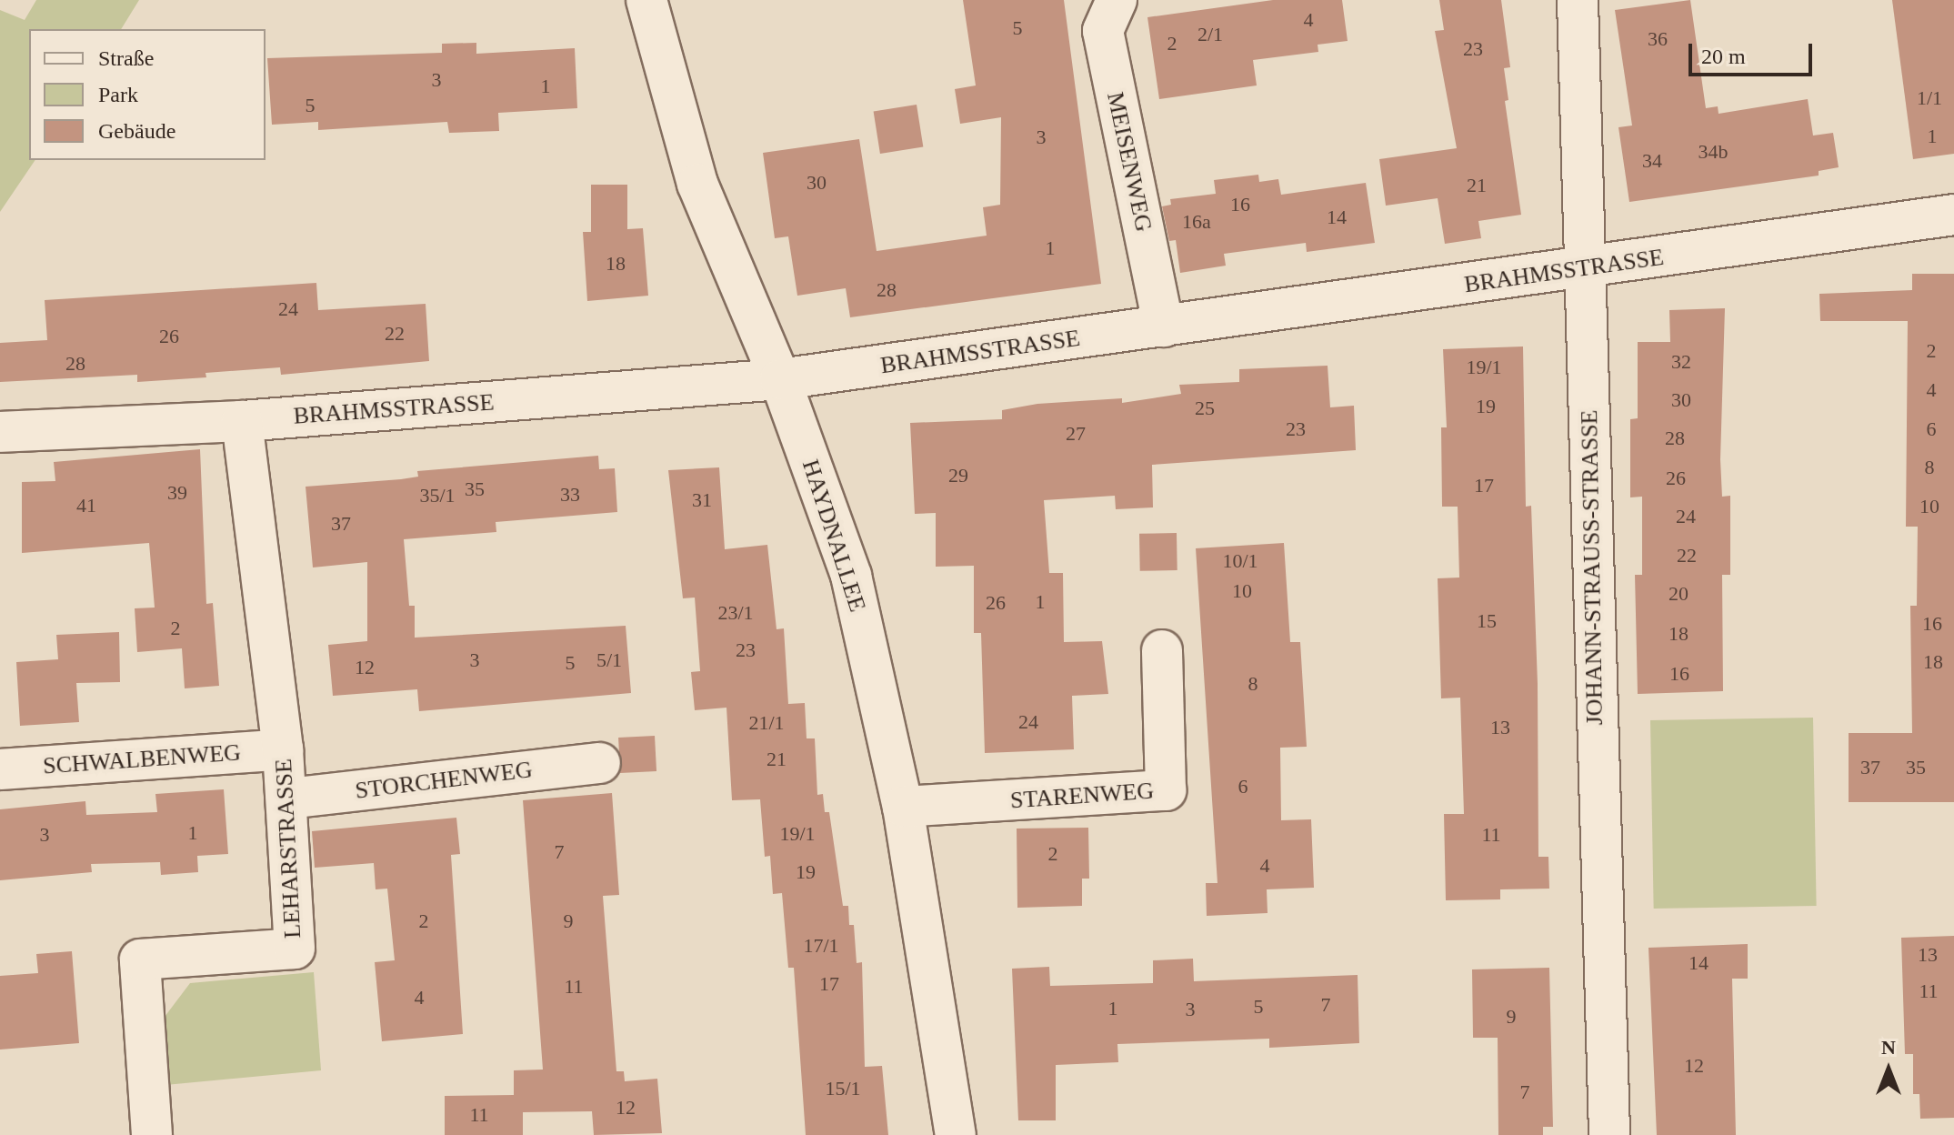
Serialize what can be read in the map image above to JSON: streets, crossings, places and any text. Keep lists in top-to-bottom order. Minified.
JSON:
{"streets":{"street":["MEISENWEG","BRAHMSSTRASSE","HAYDNALLEE","JOHANN-STRAUSS-STRASSE","SCHWALBENWEG","STORCHENWEG","STARENWEG","LEHARSTRASSE"]},"crossings":[["MEISENWEG","BRAHMSSTRASSE"],["BRAHMSSTRASSE","HAYDNALLEE"],["BRAHMSSTRASSE","JOHANN-STRAUSS-STRASSE"],["BRAHMSSTRASSE","LEHARSTRASSE"],["HAYDNALLEE","STARENWEG"],["SCHWALBENWEG","LEHARSTRASSE"],["STORCHENWEG","LEHARSTRASSE"]],"house_numbers":["4","5","2/1","36","2","23","3","1","1/1","5","1","3","34b","34","30","21","16","14","16a","1","18","28","24","22","26","2","32","28","19/1","4","30","19","25","23","6","27","28","8","29","26","17","35","39","33","35/1","31","41","10","24","37","22","10/1","10","20","1","26","23/1","15","16","2","18","23","3","5/1","18","5","12","16","8","24","21/1","13","21","37","35","6","1","19/1","3","11","7","2","4","19","2","9","17/1","13","14","17","11","11","4","7","5","1","3","9","12","15/1","7","12","11"],"legend":["Straße","Park","Gebäude"],"scale_bar":"20 m","north":"top"}
